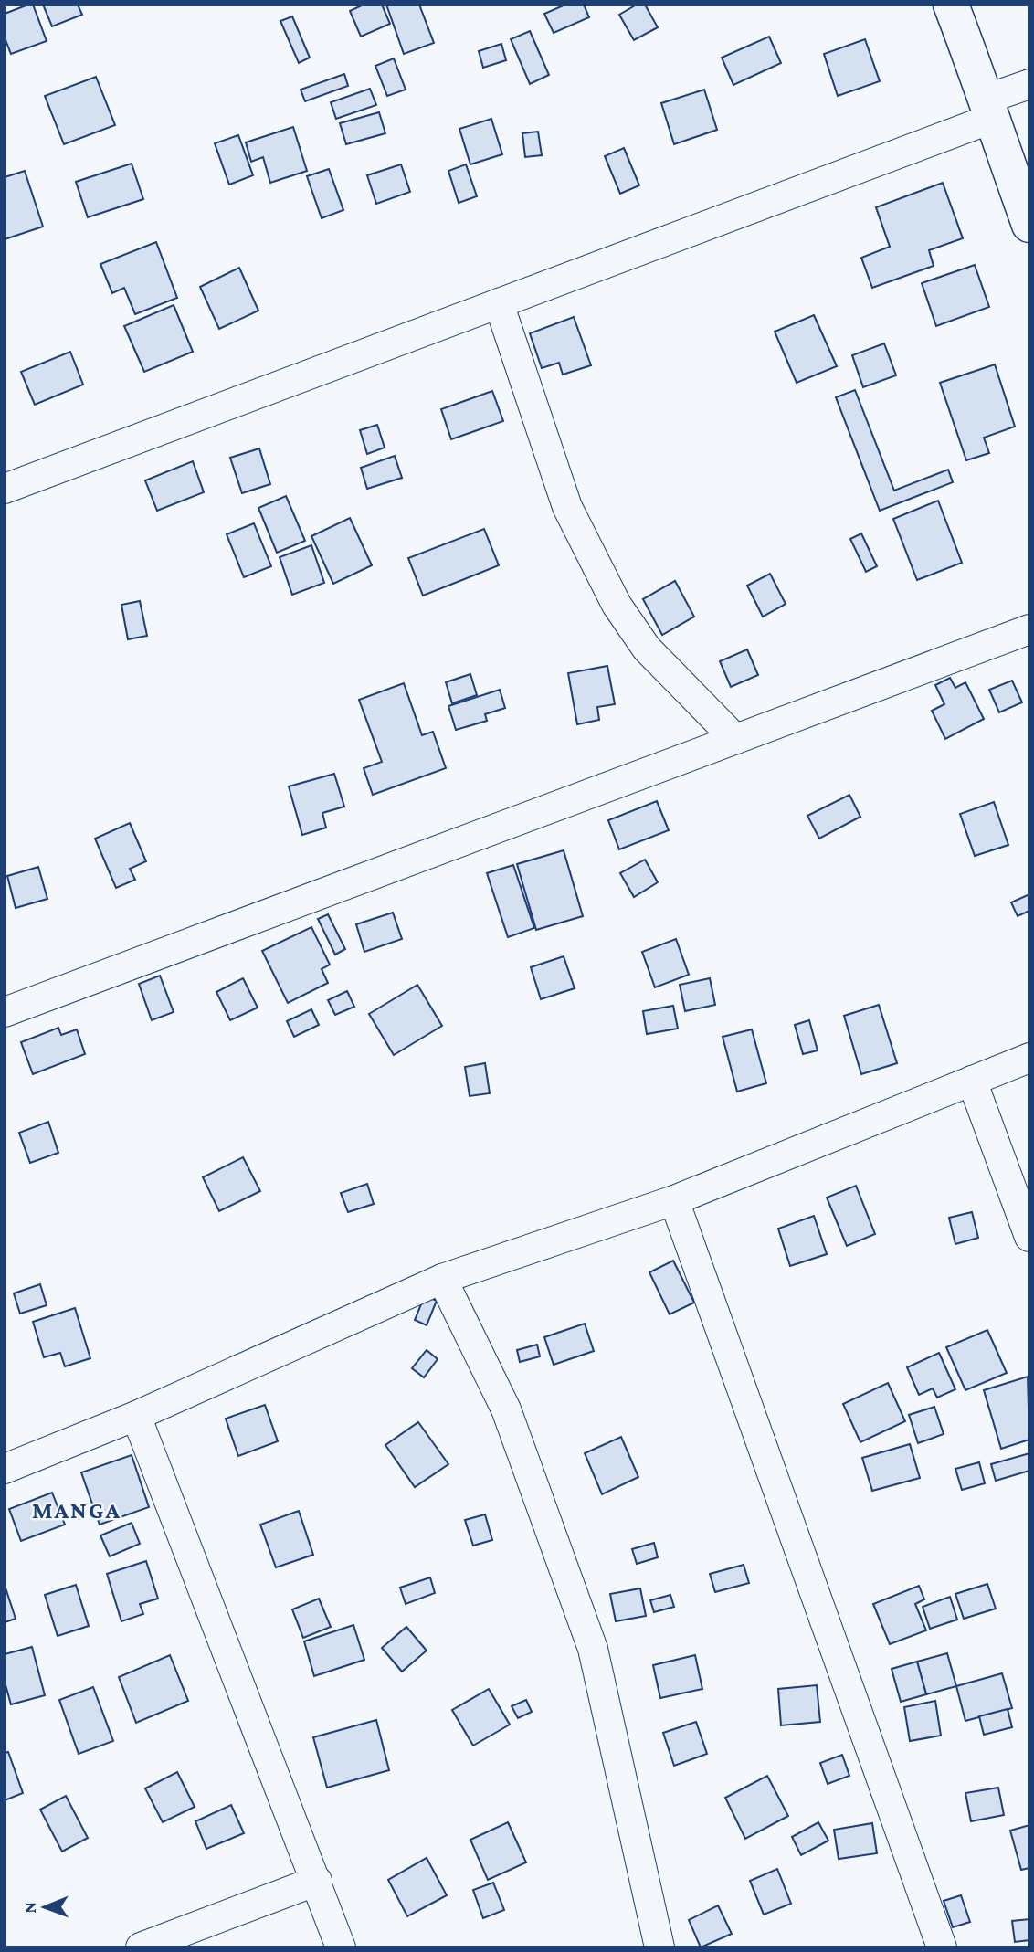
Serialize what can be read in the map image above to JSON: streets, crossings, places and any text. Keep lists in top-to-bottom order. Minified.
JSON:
{"districts":["MANGA"],"north":"left"}
